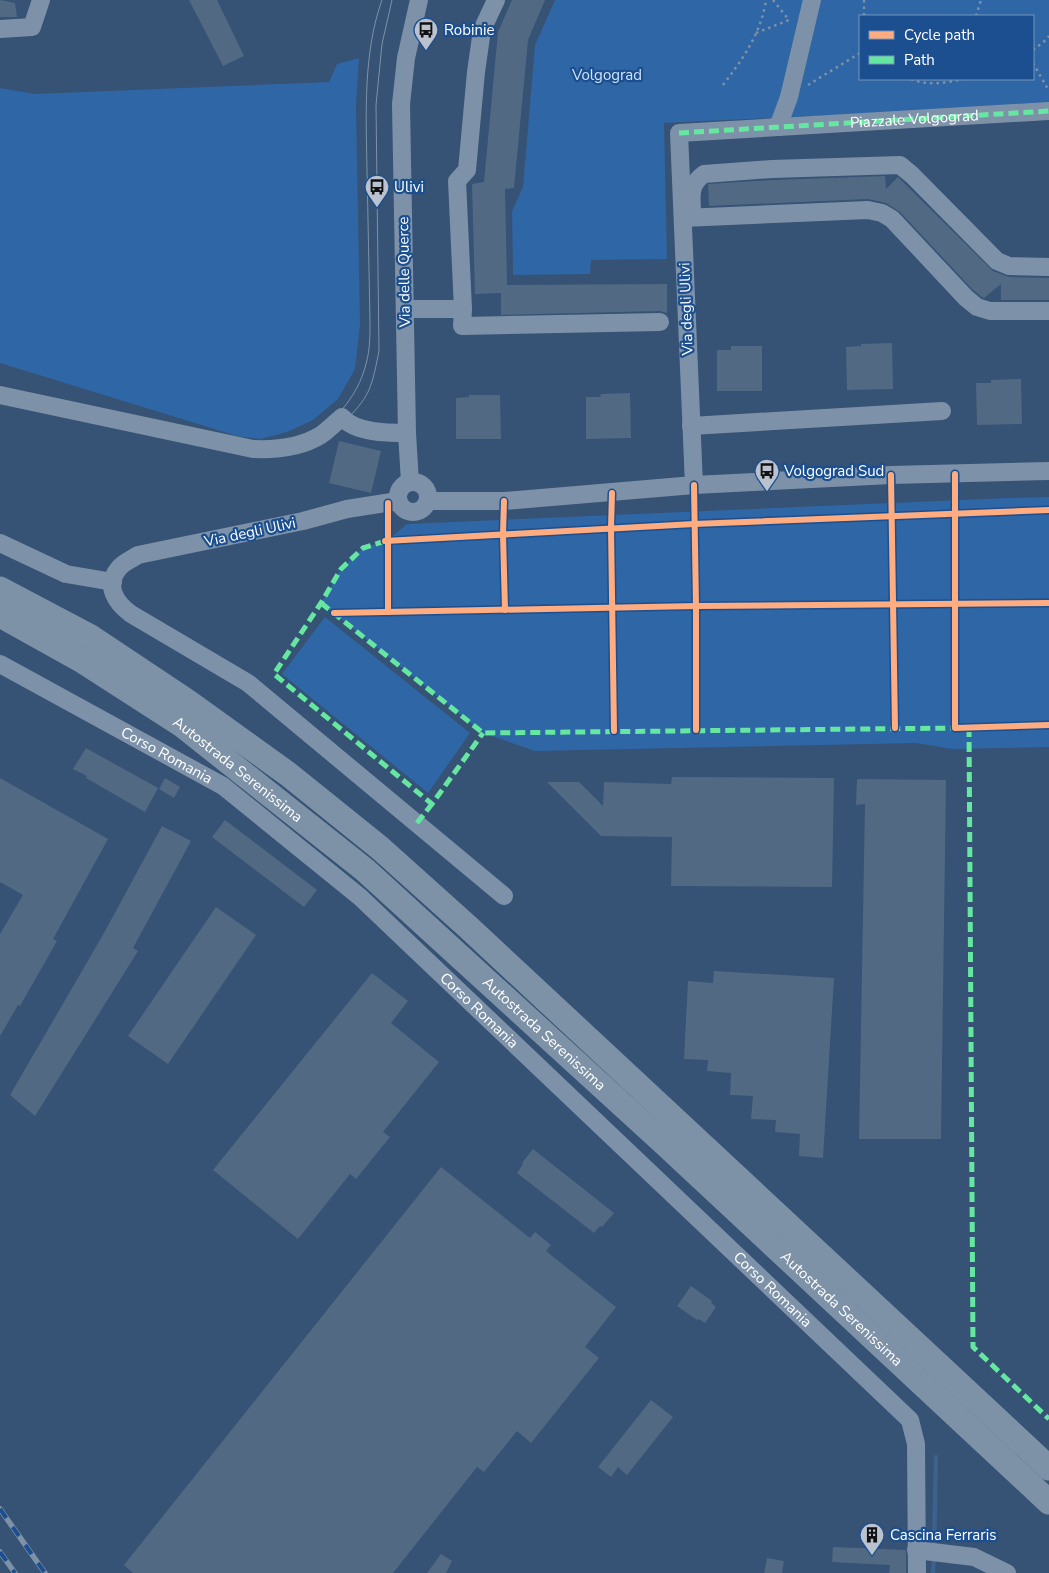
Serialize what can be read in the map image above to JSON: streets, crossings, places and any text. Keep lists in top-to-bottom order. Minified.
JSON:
{"streets":{"highway":["Autostrada Serenissima"],"street":["Piazzale Volgograd","Via delle Querce","Via degli Ulivi","Corso Romania"]},"crossings":[["Piazzale Volgograd","Via degli Ulivi"],["Via delle Querce","Via degli Ulivi"]],"parks":["Volgograd"],"places":{"bus stop":["Robinie","Ulivi","Volgograd Sud"],"building":["Cascina Ferraris"]},"legend":["Cycle path","Path"]}
